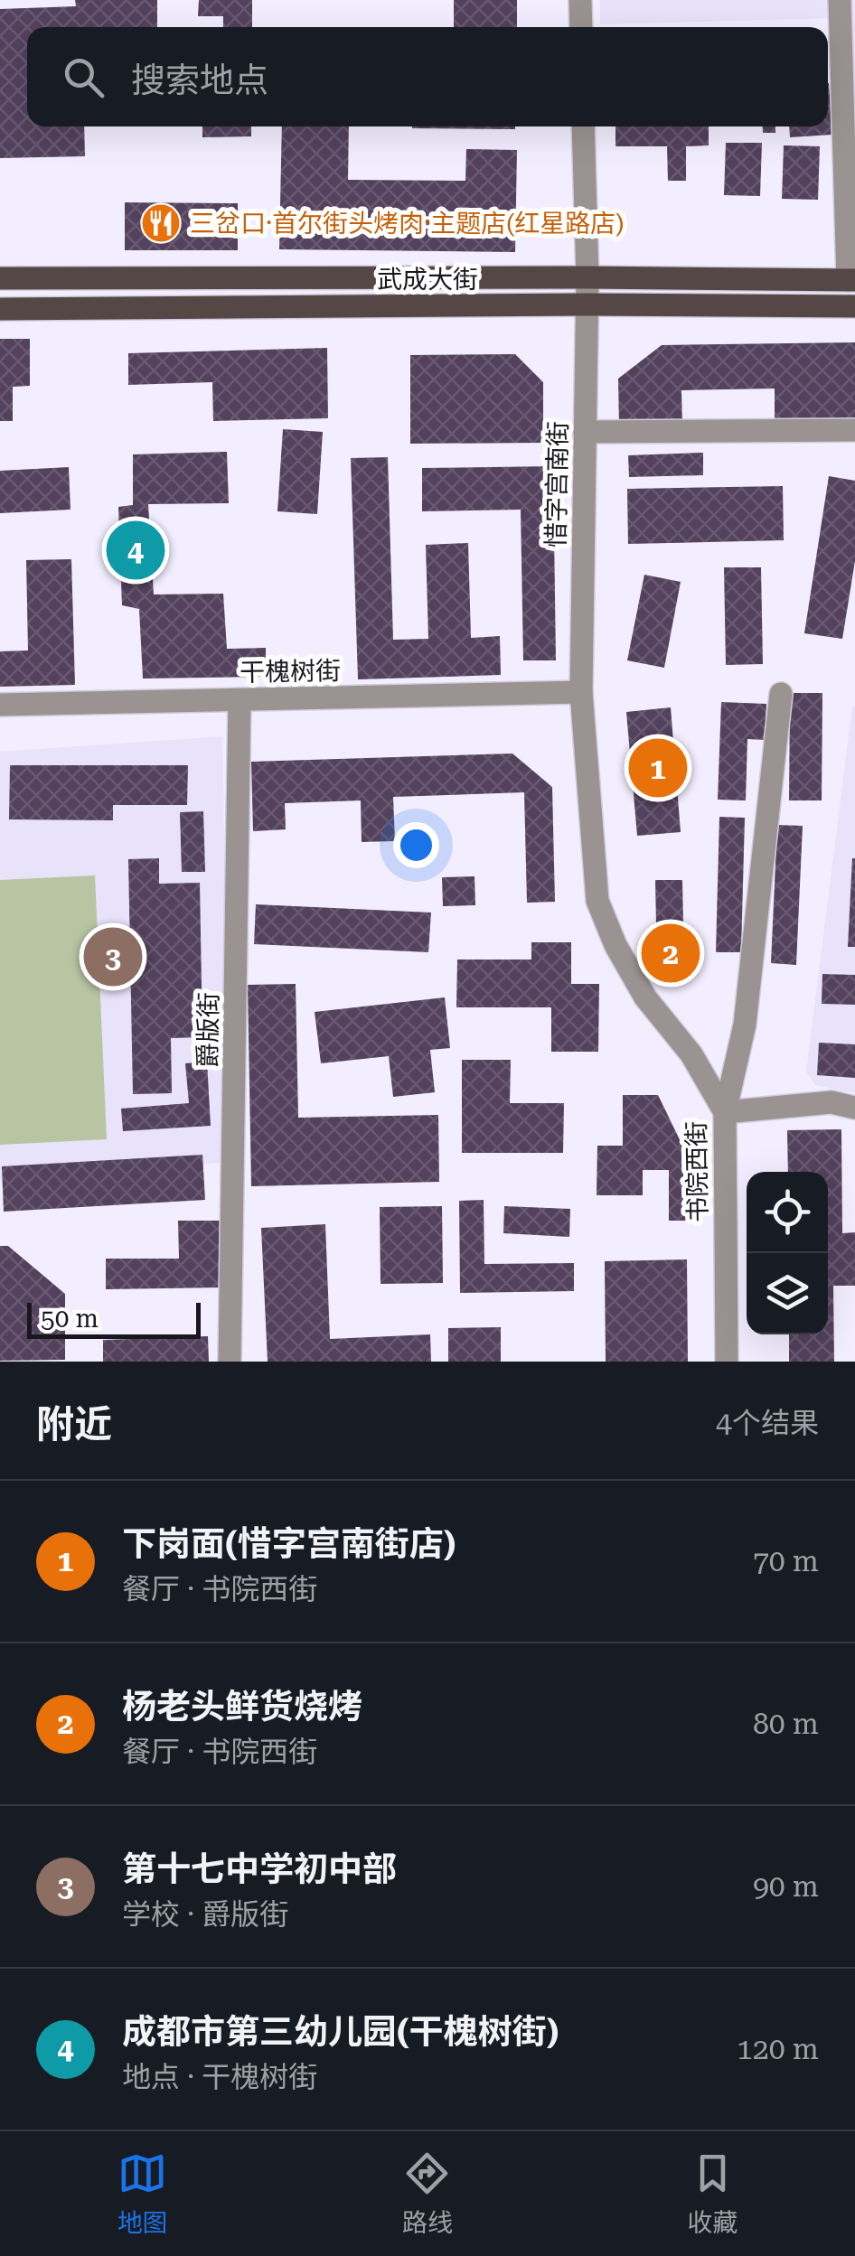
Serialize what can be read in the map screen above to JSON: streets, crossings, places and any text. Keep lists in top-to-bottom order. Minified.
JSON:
{"streets":{"main road":["武成大街"],"street":["惜字宫南街","干槐树街","爵版街","书院西街"]},"crossings":[["武成大街","惜字宫南街"],["惜字宫南街","干槐树街"],["惜字宫南街","书院西街"],["干槐树街","爵版街"],["干槐树街","书院西街"]],"places":{"restaurant":["三岔口·首尔街头烤肉·主题店(红星路店)"]},"scale_bar":"50 m","page":{"search":"搜索地点","pins":["4","1","2","3"],"scale":"50 m","heading":["附近","4个结果"],"list":[{"mark":"1","name":"下岗面(惜字宫南街店)","note":"餐厅 · 书院西街","value":"70 m"},{"mark":"2","name":"杨老头鲜货烧烤","note":"餐厅 · 书院西街","value":"80 m"},{"mark":"3","name":"第十七中学初中部","note":"学校 · 爵版街","value":"90 m"},{"mark":"4","name":"成都市第三幼儿园(干槐树街)","note":"地点 · 干槐树街","value":"120 m"}],"nav":["地图","路线","收藏"]}}
